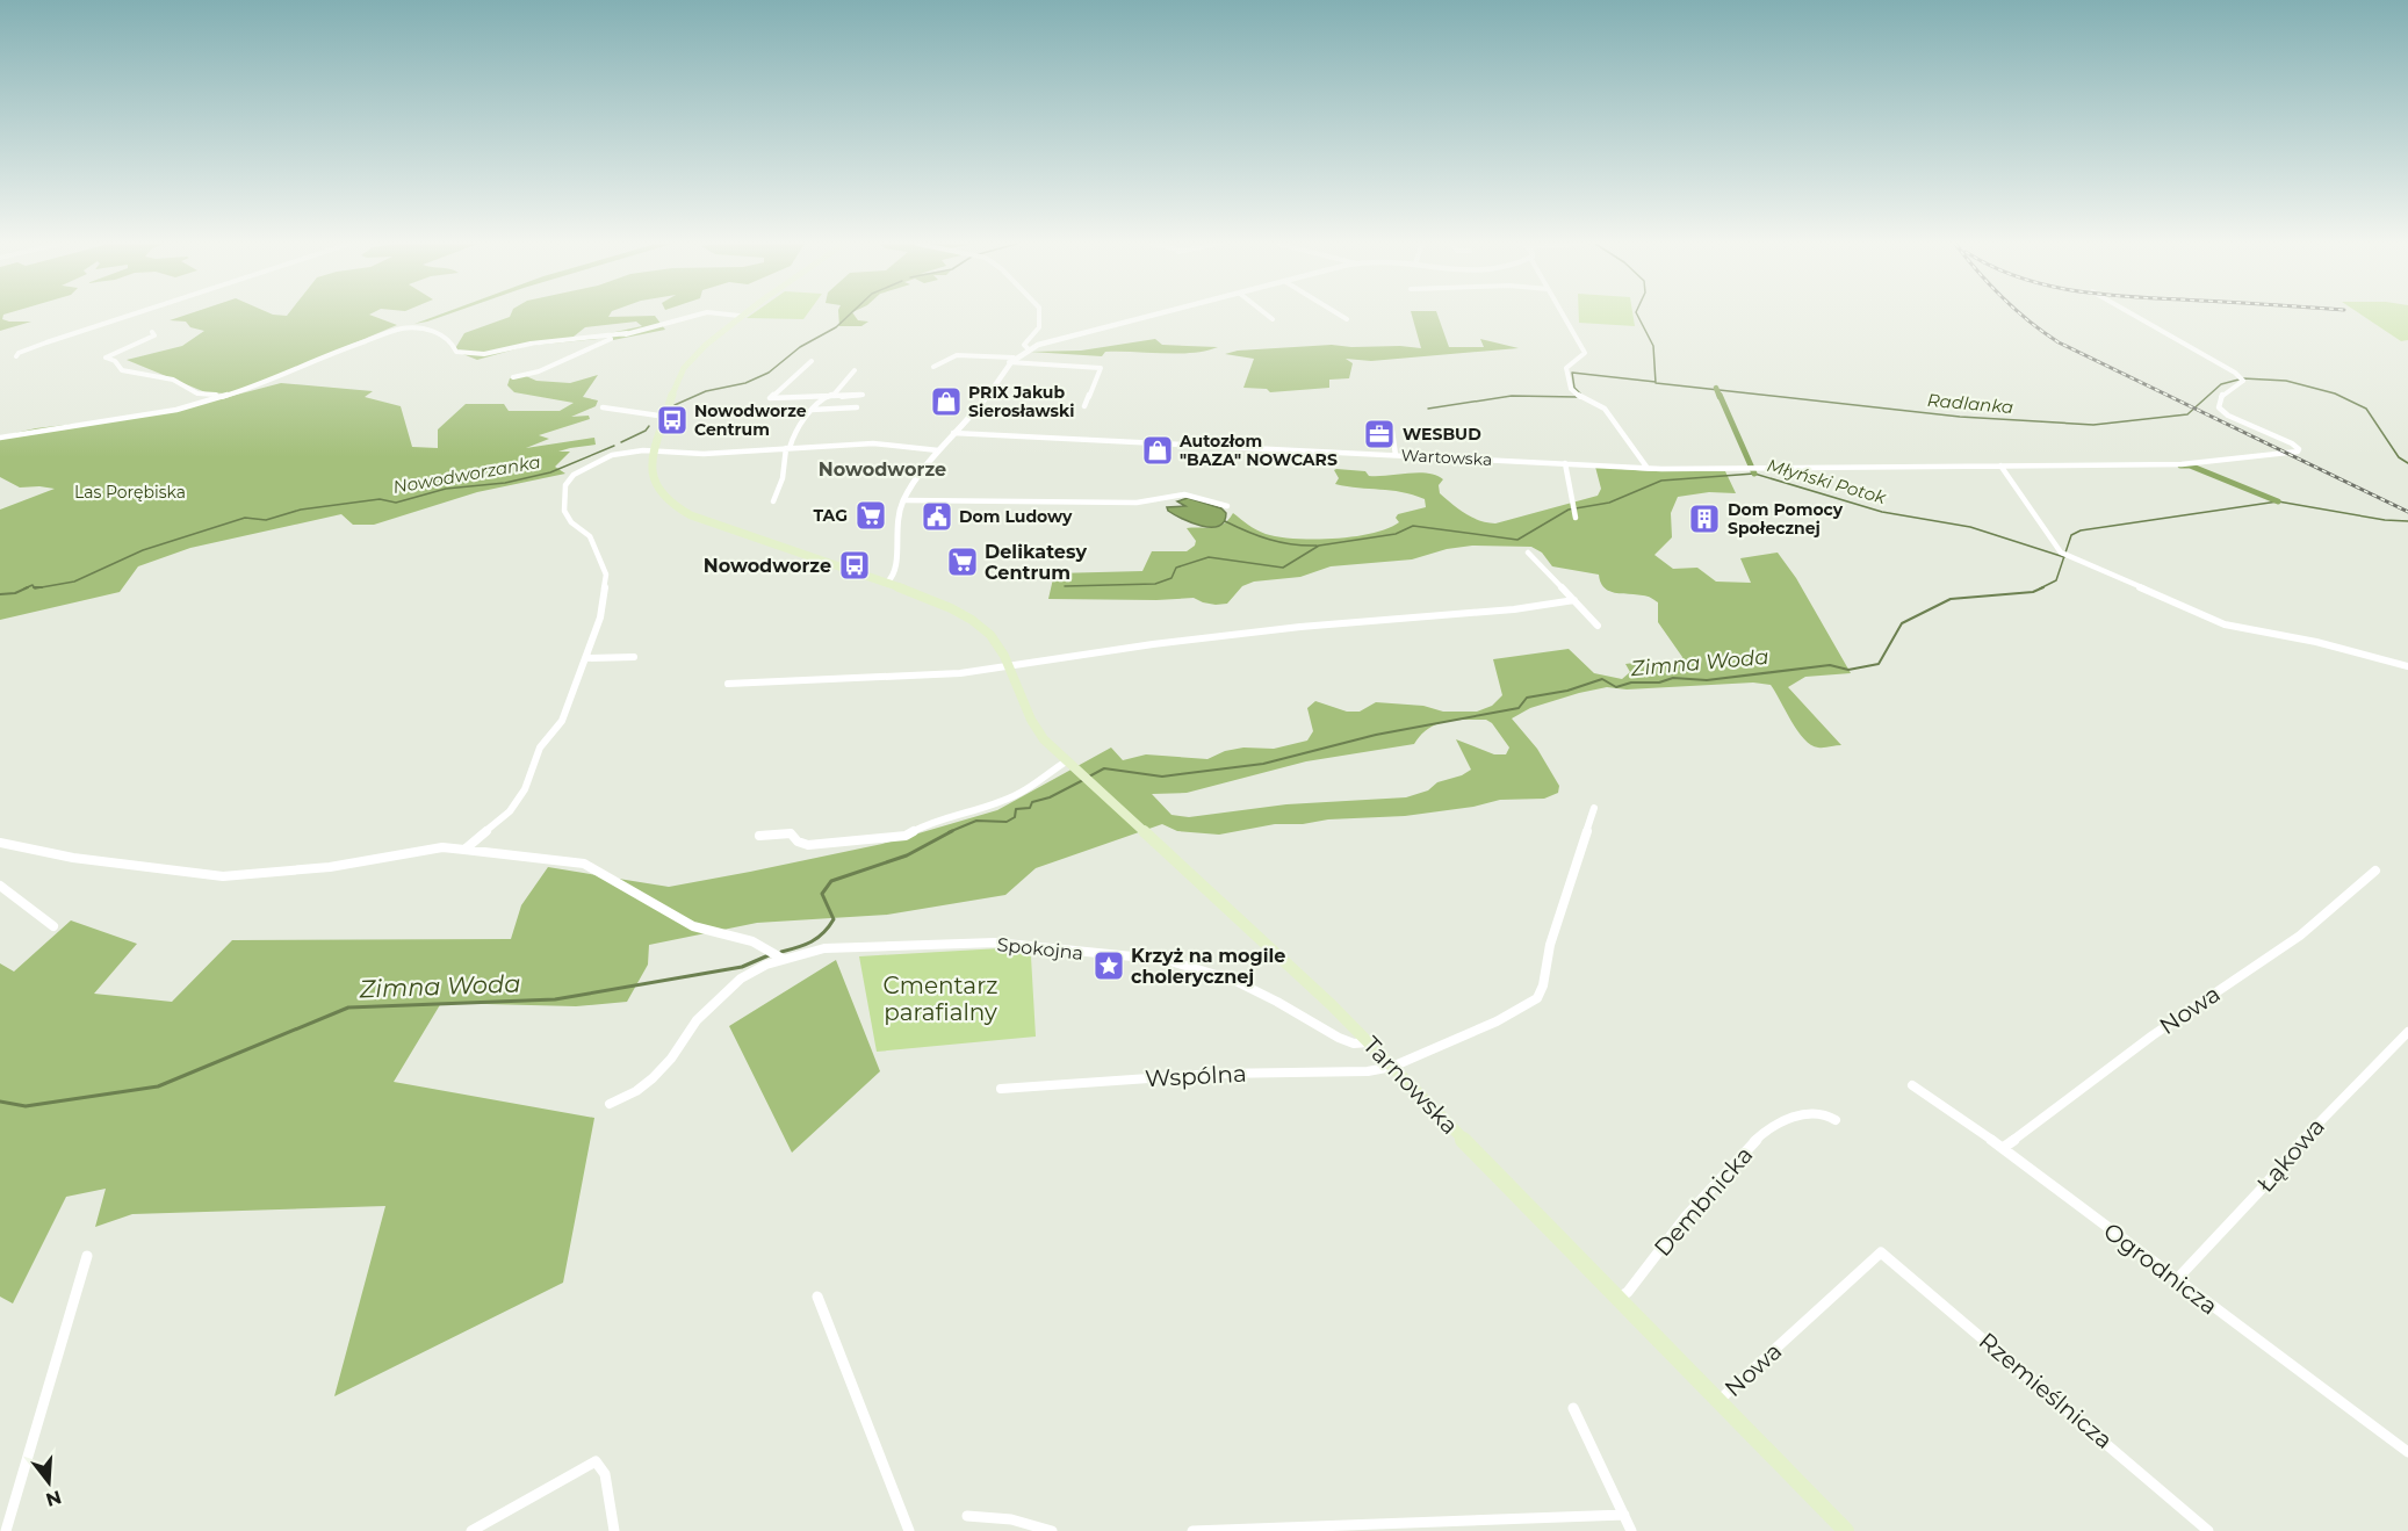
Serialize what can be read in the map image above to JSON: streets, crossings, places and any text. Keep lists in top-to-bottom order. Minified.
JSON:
{"streets":{"main road":["Tarnowska"],"street":["Wartowska","Spokojna","Nowa","Wspólna","Łąkowa","Dembnicka","Ogrodnicza","Rzemieślnicza"]},"crossings":[["Spokojna","Tarnowska"],["Nowa","Tarnowska"],["Nowa","Ogrodnicza"],["Nowa","Rzemieślnicza"],["Wspólna","Tarnowska"],["Tarnowska","Dembnicka"],["Łąkowa","Ogrodnicza"]],"districts":["Nowodworze"],"water":["Radlanka","Nowodworzanka","Młyński Potok","Zimna Woda"],"parks":["Las Porębiska","Cmentarz parafialny"],"places":{"shop":["PRIX Jakub Sierosławski","Autozłom \"BAZA\" NOWCARS"],"bus stop":["Nowodworze Centrum","Nowodworze"],"office":["WESBUD"],"supermarket":["TAG","Delikatesy Centrum"],"public building":["Dom Ludowy"],"building":["Dom Pomocy Społecznej"],"place":["Krzyż na mogile cholerycznej"]},"north":"bottom"}
